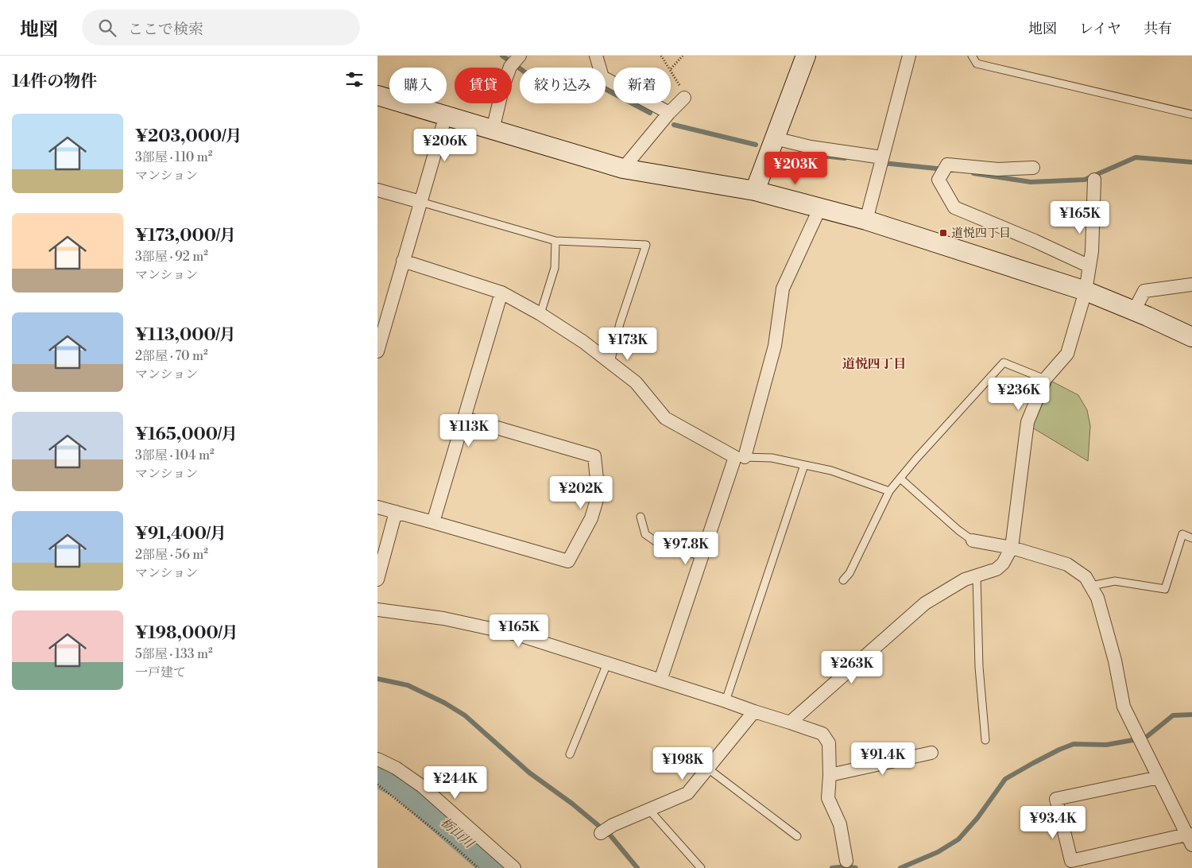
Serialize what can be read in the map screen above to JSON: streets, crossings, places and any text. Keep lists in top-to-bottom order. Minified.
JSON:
{"districts":["道悦四丁目"],"water":["栃山川"],"places":{"transit":["道悦四丁目"]},"page":{"header":"地図","search":"ここで検索","nav":["地図","レイヤ","共有"],"heading":"14件の物件","chip":["購入","賃貸","絞り込み","新着"],"list":[{"name":"¥203,000/月","note":"3部屋 · 110 m² · マンション"},{"name":"¥173,000/月","note":"3部屋 · 92 m² · マンション"},{"name":"¥113,000/月","note":"2部屋 · 70 m² · マンション"},{"name":"¥165,000/月","note":"3部屋 · 104 m² · マンション"},{"name":"¥91,400/月","note":"2部屋 · 56 m² · マンション"},{"name":"¥198,000/月","note":"5部屋 · 133 m² · 一戸建て"}],"price":["¥206K","¥203K","¥165K","¥173K","¥236K","¥113K","¥202K","¥97.8K","¥165K","¥263K","¥91.4K","¥198K","¥244K","¥93.4K"]}}
